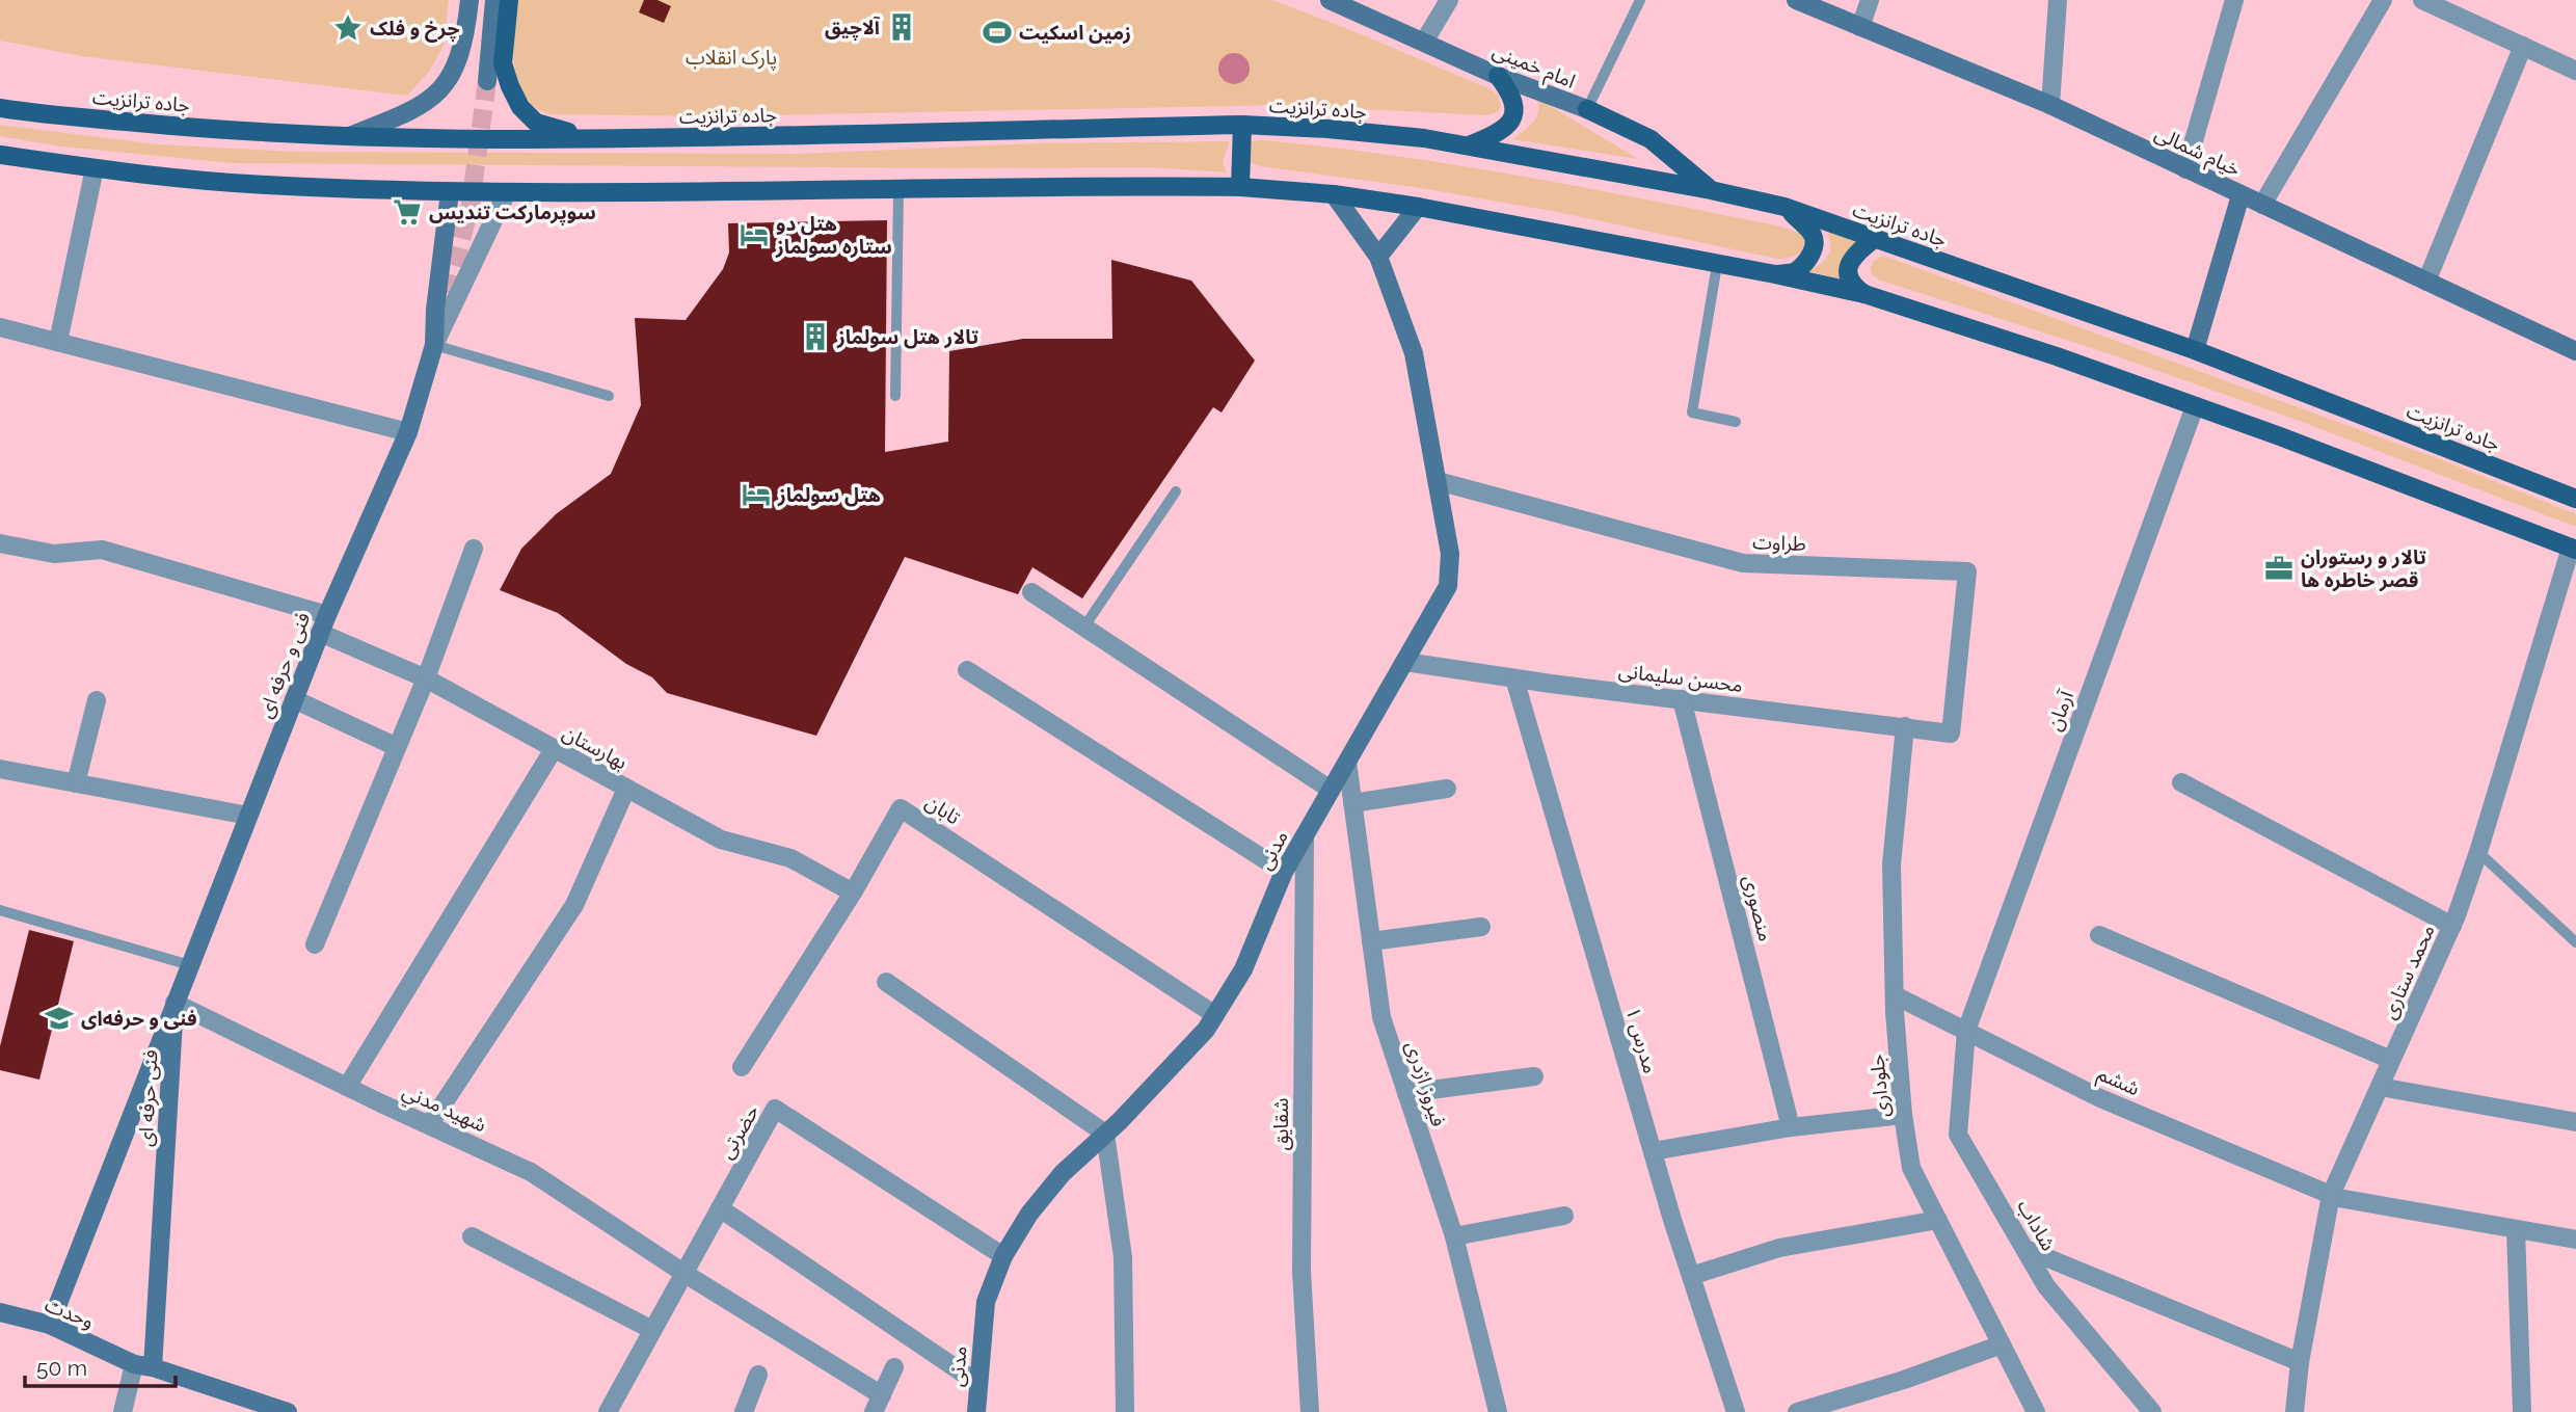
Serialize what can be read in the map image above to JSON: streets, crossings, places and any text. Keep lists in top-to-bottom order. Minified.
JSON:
{"streets":{"main road":["امام خمینی","جاده ترانزیت"],"street":["خیام شمالی","طراوت","فنی و حرفه ای","محسن سلیمانی","آرمان","بهارستان","تابان","مدنی","منصوری","محمد ستاری","مدرس ۱","ششم","فیروز اژدری","جلوداری","فنی حرفه ای","شهيد مدني","شقایق","حضرتی","شاداب","وحدت"]},"crossings":[["امام خمینی","جاده ترانزیت"],["طراوت","محسن سلیمانی"],["طراوت","مدنی"],["فنی و حرفه ای","بهارستان"],["فنی و حرفه ای","فنی حرفه ای"],["فنی و حرفه ای","شهيد مدني"],["محسن سلیمانی","مدنی"],["محسن سلیمانی","منصوری"],["محسن سلیمانی","مدرس ۱"],["محسن سلیمانی","جلوداری"],["آرمان","ششم"],["آرمان","شاداب"],["بهارستان","تابان"],["تابان","مدنی"],["مدنی","فیروز اژدری"],["مدنی","شقایق"],["مدنی","حضرتی"],["محمد ستاری","ششم"],["ششم","جلوداری"],["ششم","شاداب"],["فنی حرفه ای","شهيد مدني"],["فنی حرفه ای","وحدت"],["شهيد مدني","حضرتی"]],"parks":["پارک انقلاب"],"places":{"building":["آلاچیق","تالار هتل سولماز"],"place":["چرخ و فلک"],"sports":["زمین اسکیت"],"supermarket":["سوپرمارکت تندیس"],"hotel":["هتل دو ستاره سولماز","هتل سولماز"],"office":["تالار و رستوران قصر خاطره ها"],"school or university":["فنی و حرفه‌ای"]},"scale_bar":"50 m"}
